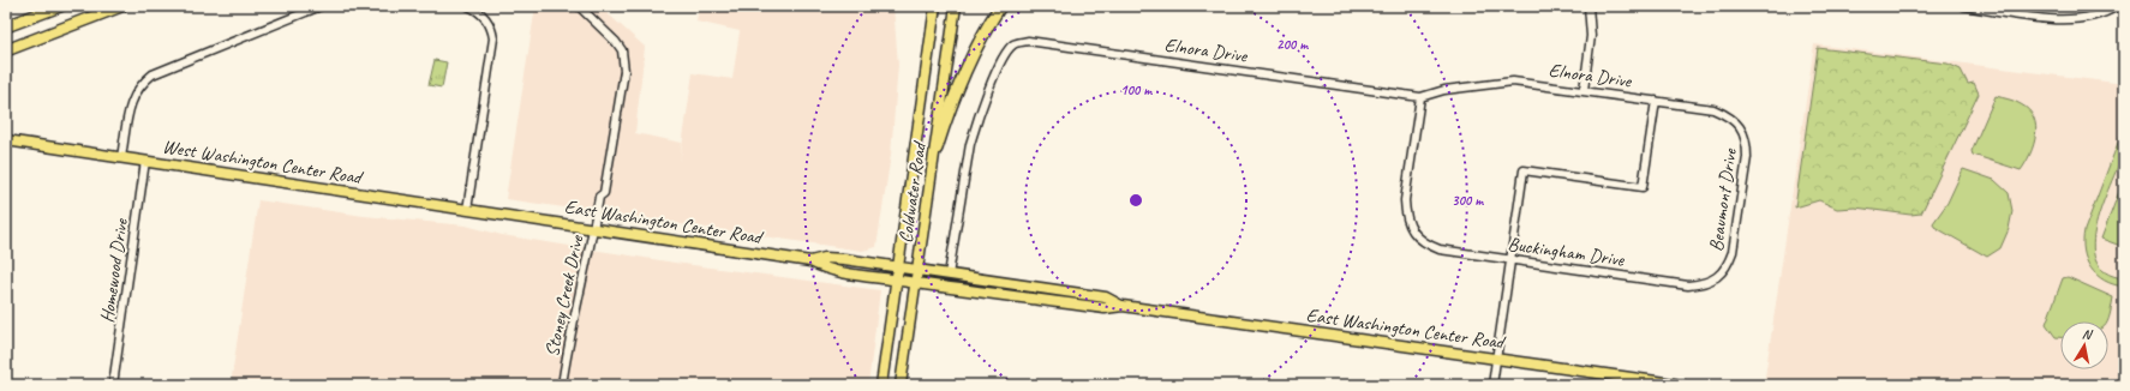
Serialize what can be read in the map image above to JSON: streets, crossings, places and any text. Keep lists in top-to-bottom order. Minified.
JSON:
{"streets":{"main road":["West Washington Center Road","Coldwater Road","East Washington Center Road"],"street":["Elnora Drive","Beaumont Drive","Buckingham Drive","Homewood Drive","Stoney Creek Drive"]},"crossings":[["Elnora Drive","Beaumont Drive"],["Elnora Drive","East Washington Center Road"],["Elnora Drive","Buckingham Drive"],["West Washington Center Road","East Washington Center Road"],["West Washington Center Road","Homewood Drive"],["Coldwater Road","East Washington Center Road"],["Beaumont Drive","Buckingham Drive"],["East Washington Center Road","Stoney Creek Drive"]],"north":"top","rings":["200 m","100 m","300 m"]}
